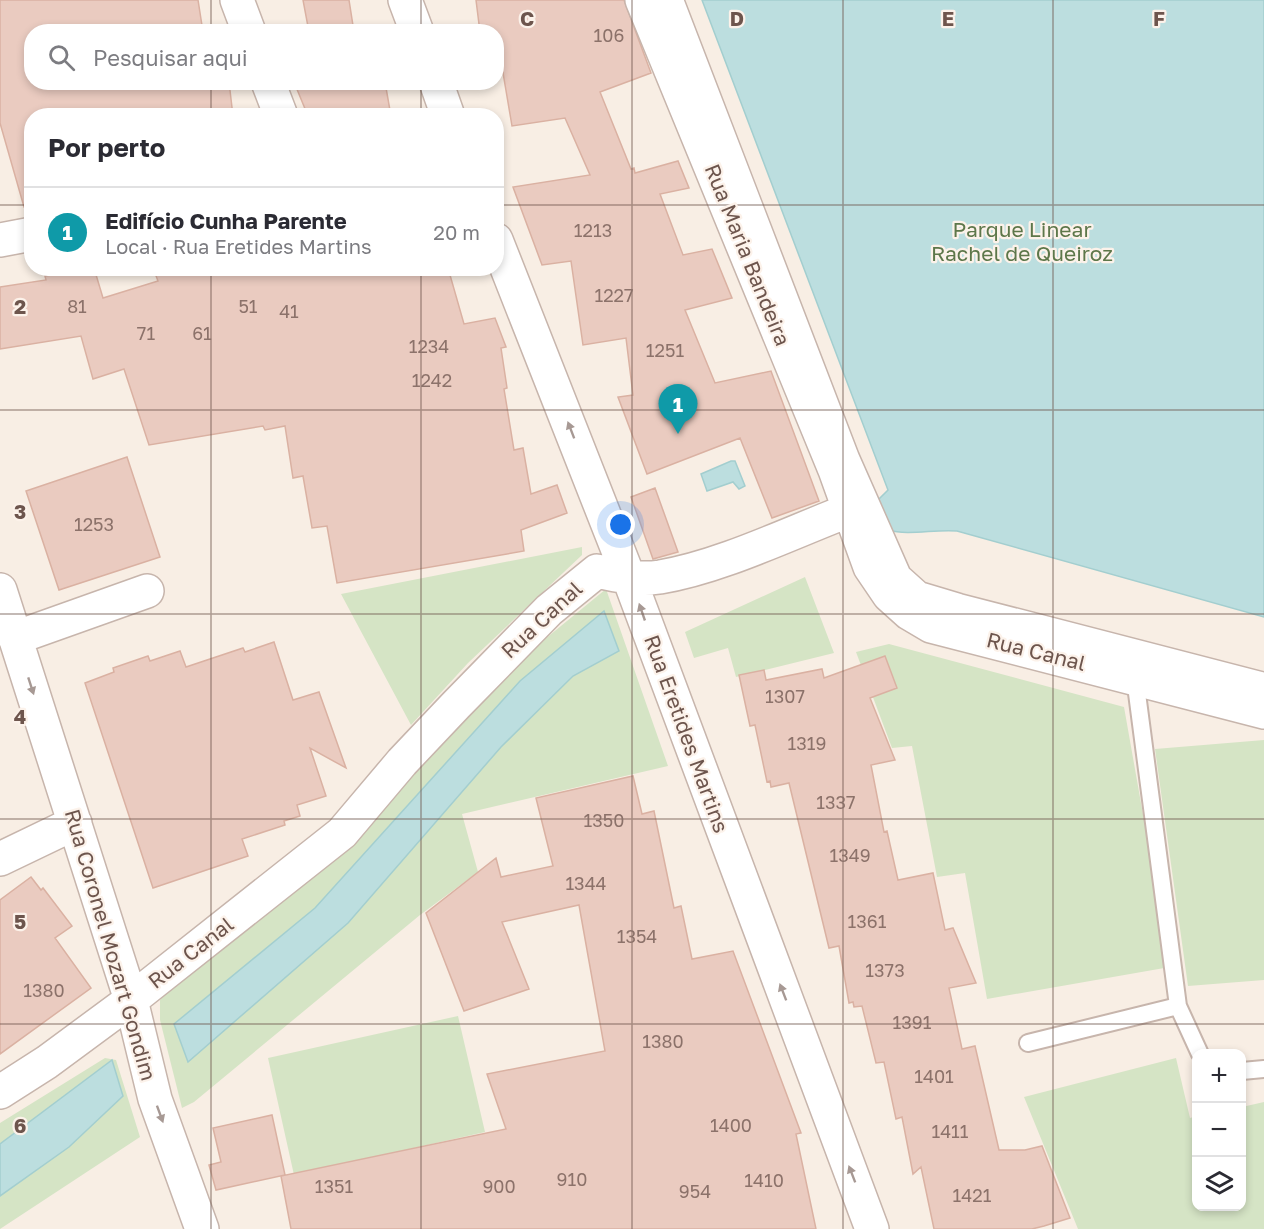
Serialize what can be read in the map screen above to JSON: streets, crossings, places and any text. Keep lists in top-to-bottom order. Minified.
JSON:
{"streets":{"street":["Rua Maria Bandeira","Rua Canal","Rua Eretides Martins","Rua Coronel Mozart Gondim"]},"crossings":[["Rua Maria Bandeira","Rua Canal"],["Rua Canal","Rua Eretides Martins"],["Rua Canal","Rua Coronel Mozart Gondim"]],"one_way":["Rua Eretides Martins","Rua Coronel Mozart Gondim"],"parks":["Parque Linear Rachel de Queiroz"],"house_numbers":["106","1213","1227","81","51","41","71","61","1234","1251","1242","1253","1307","1319","1337","1350","1349","1344","1361","1354","1373","1380","1391","1380","1401","1400","1411","910","1410","1351","900","954","1421"],"page":{"search":"Pesquisar aqui","heading":"Por perto","list":[{"mark":"1","name":"Edifício Cunha Parente","note":"Local · Rua Eretides Martins","value":"20 m"}],"pins":"1","map_buttons":["+","−"]},"grid":{"columns":["C","D","E","F"],"rows":["2","3","4","5","6"]}}
